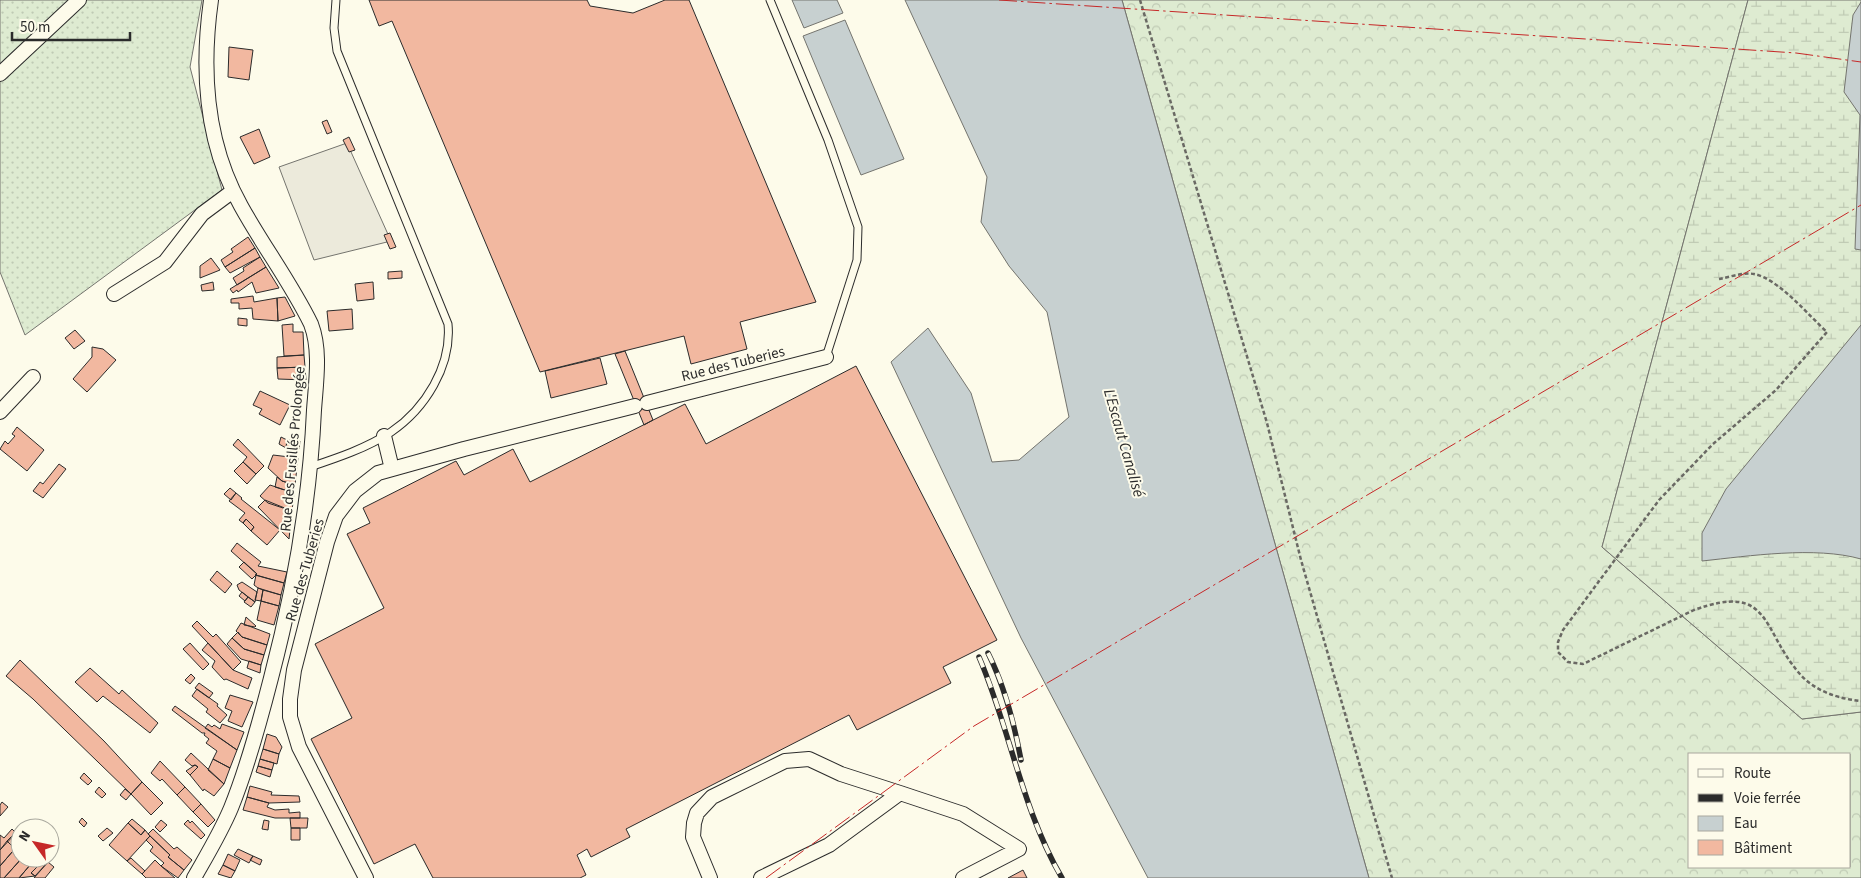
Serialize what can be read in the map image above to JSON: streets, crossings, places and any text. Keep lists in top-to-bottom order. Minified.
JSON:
{"streets":{"street":["Rue des Tuberies","Rue des Fusillés Prolongée"]},"water":["L'Escaut Canalisé"],"legend":["Route","Voie ferrée","Eau","Bâtiment"],"scale_bar":"50 m","north":"top left"}
